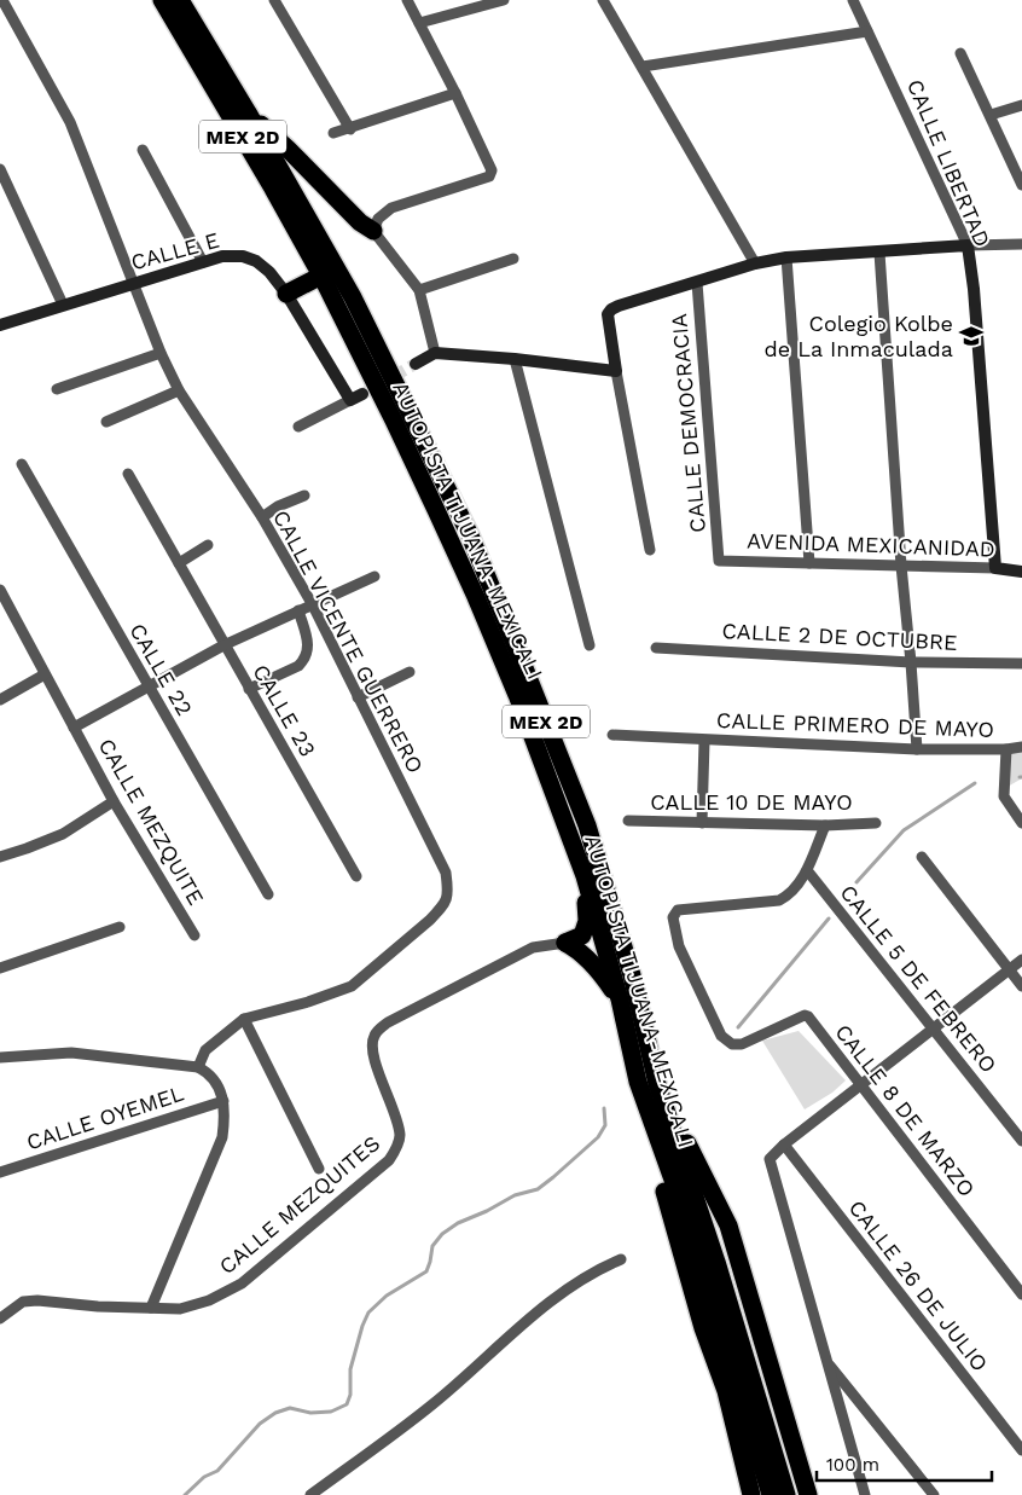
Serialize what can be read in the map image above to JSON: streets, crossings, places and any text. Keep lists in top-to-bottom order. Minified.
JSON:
{"streets":{"highway":["MEX 2D","AUTOPISTA TIJUANA-MEXICALI"],"main road":["CALLE LIBERTAD","CALLE E","AVENIDA MEXICANIDAD"],"street":["CALLE DEMOCRACIA","CALLE 2 DE OCTUBRE","CALLE VICENTE GUERRERO","CALLE 22","CALLE 23","CALLE PRIMERO DE MAYO","CALLE 10 DE MAYO","CALLE MEZQUITE","CALLE 5 DE FEBRERO","CALLE 8 DE MARZO","CALLE OYEMEL","CALLE MEZQUITES","CALLE 26 DE JULIO"]},"crossings":[["CALLE LIBERTAD","AVENIDA MEXICANIDAD"],["CALLE E","CALLE VICENTE GUERRERO"],["CALLE DEMOCRACIA","AVENIDA MEXICANIDAD"],["CALLE PRIMERO DE MAYO","CALLE 10 DE MAYO"],["CALLE 5 DE FEBRERO","CALLE 8 DE MARZO"]],"places":{"school or university":["Colegio Kolbe de La Inmaculada"]},"scale_bar":"100 m"}
